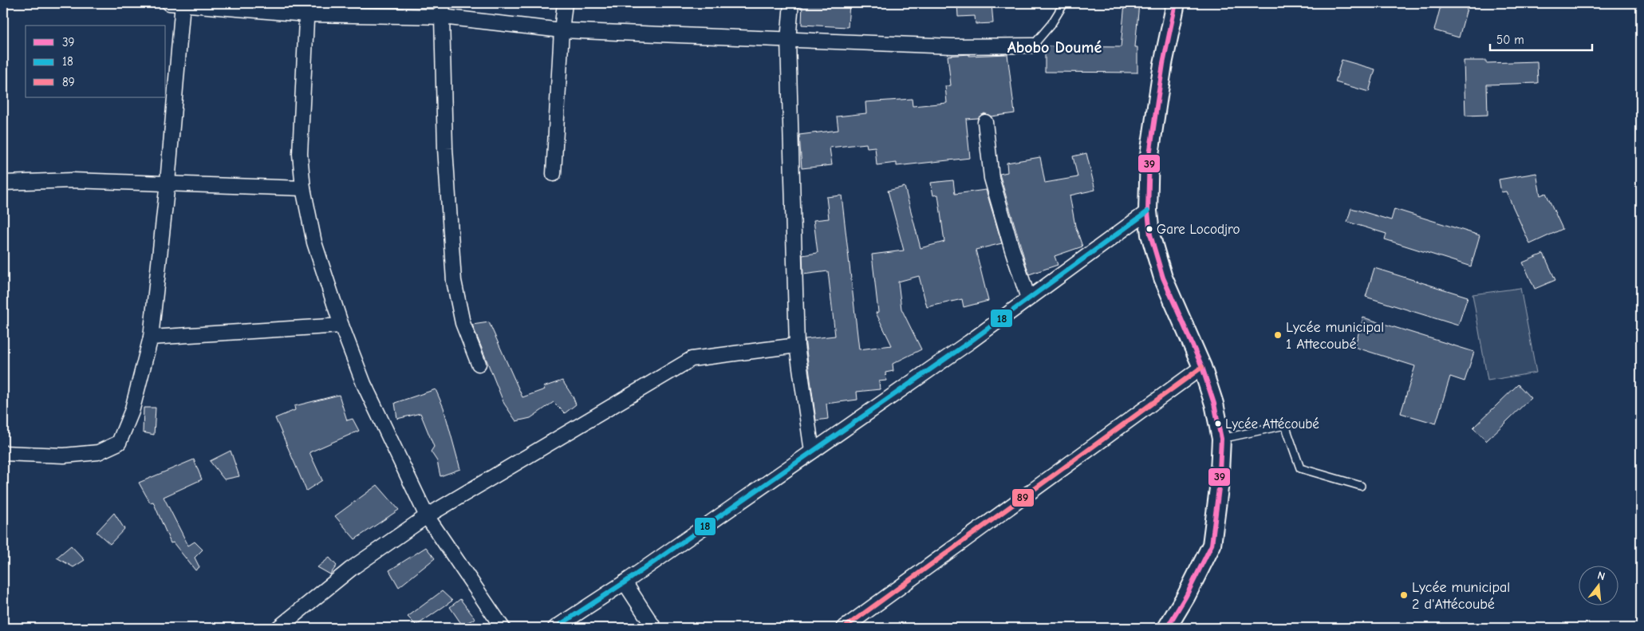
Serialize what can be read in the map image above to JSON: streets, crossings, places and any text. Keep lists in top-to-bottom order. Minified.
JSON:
{"districts":["Abobo Doumé"],"places":["Gare Locodjro","Lycée municipal 1 Attecoubé","Lycée Attécoubé","Lycée municipal 2 d'Attécoubé"],"lines":["transit line 39","transit line 18","transit line 89"],"legend":["39","18","89"],"scale_bar":"50 m","north":"top"}
